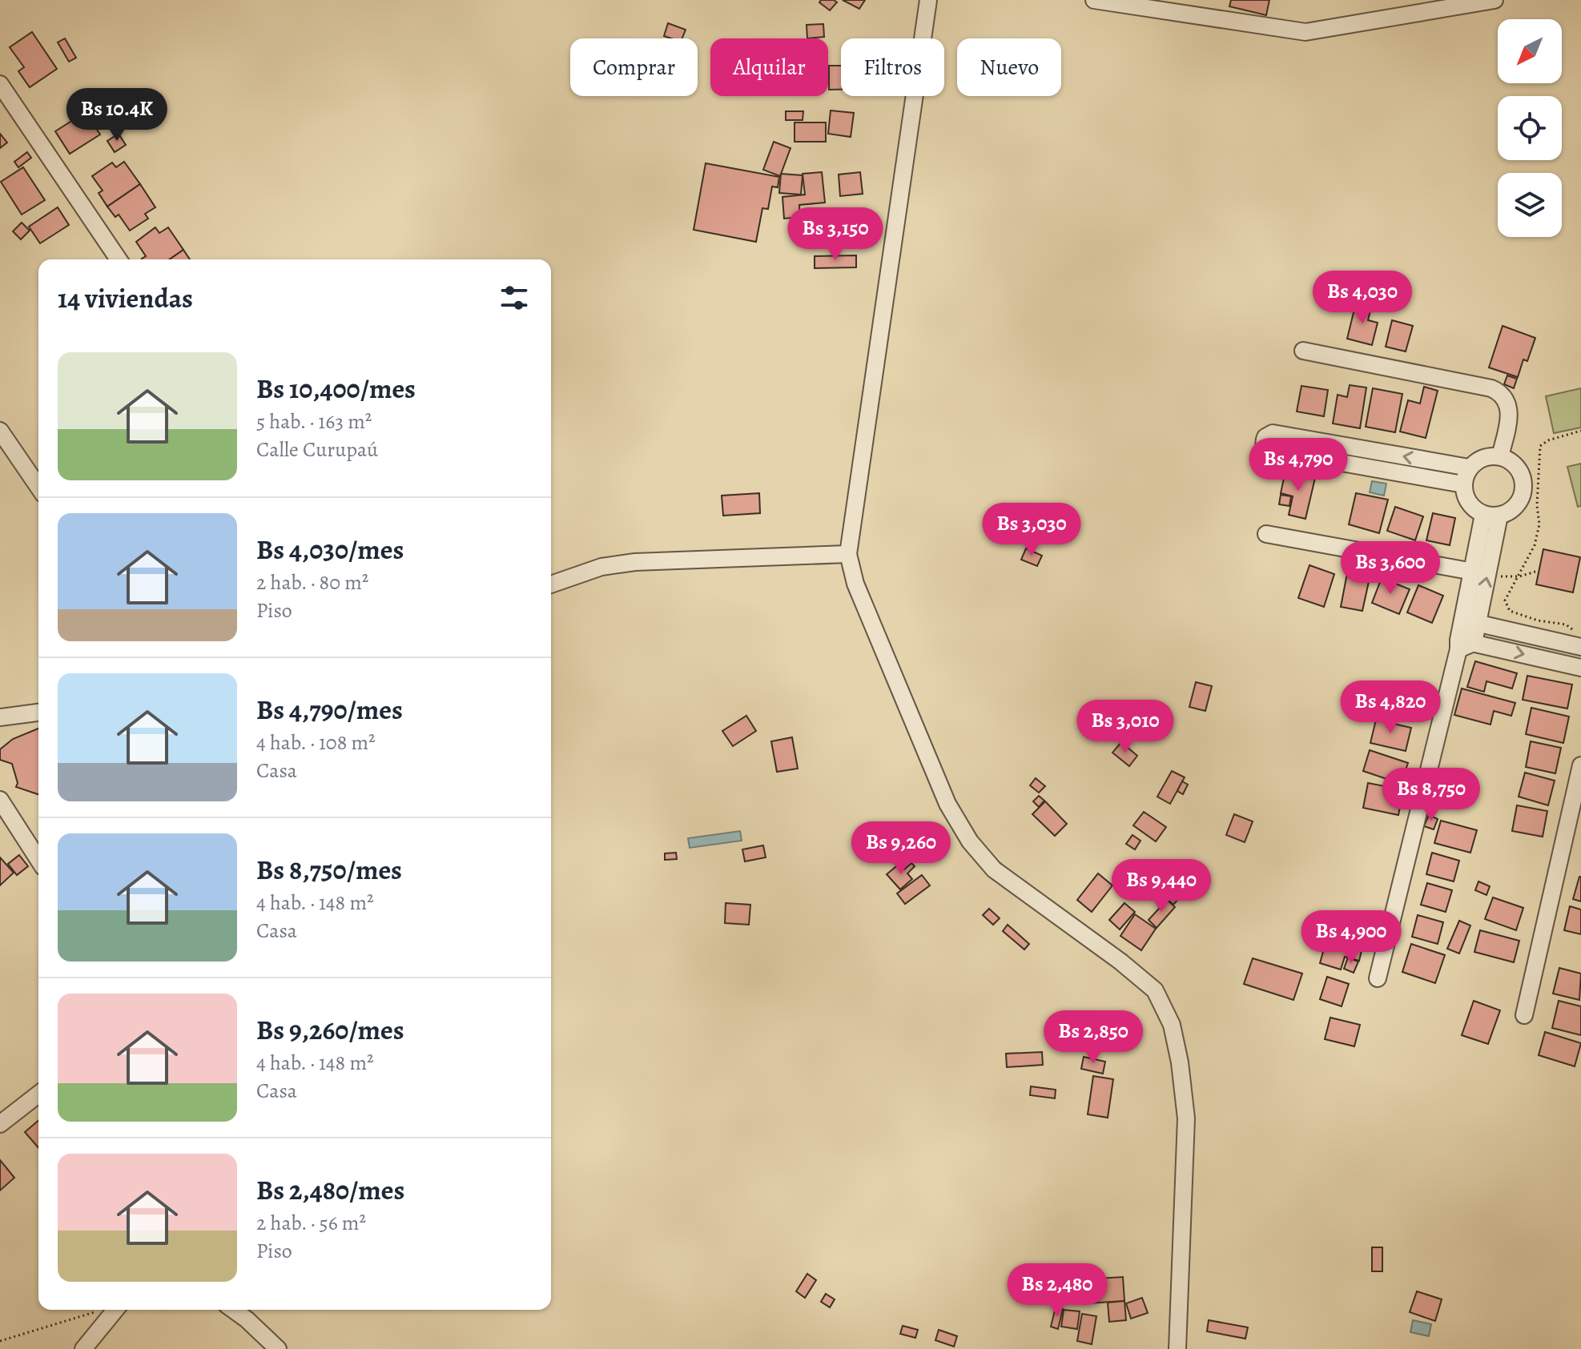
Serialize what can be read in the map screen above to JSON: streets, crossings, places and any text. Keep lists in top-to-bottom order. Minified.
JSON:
{"north":"bottom left","page":{"chip":["Comprar","Alquilar","Filtros","Nuevo"],"price":["Bs 10.4K","Bs 3,150","Bs 4,030","Bs 4,790","Bs 3,030","Bs 3,600","Bs 4,820","Bs 3,010","Bs 8,750","Bs 9,260","Bs 9,440","Bs 4,900","Bs 2,850","Bs 2,480"],"heading":"14 viviendas","list":[{"name":"Bs 10,400/mes","note":"5 hab. · 163 m² · Calle Curupaú"},{"name":"Bs 4,030/mes","note":"2 hab. · 80 m² · Piso"},{"name":"Bs 4,790/mes","note":"4 hab. · 108 m² · Casa"},{"name":"Bs 8,750/mes","note":"4 hab. · 148 m² · Casa"},{"name":"Bs 9,260/mes","note":"4 hab. · 148 m² · Casa"},{"name":"Bs 2,480/mes","note":"2 hab. · 56 m² · Piso"}]}}
